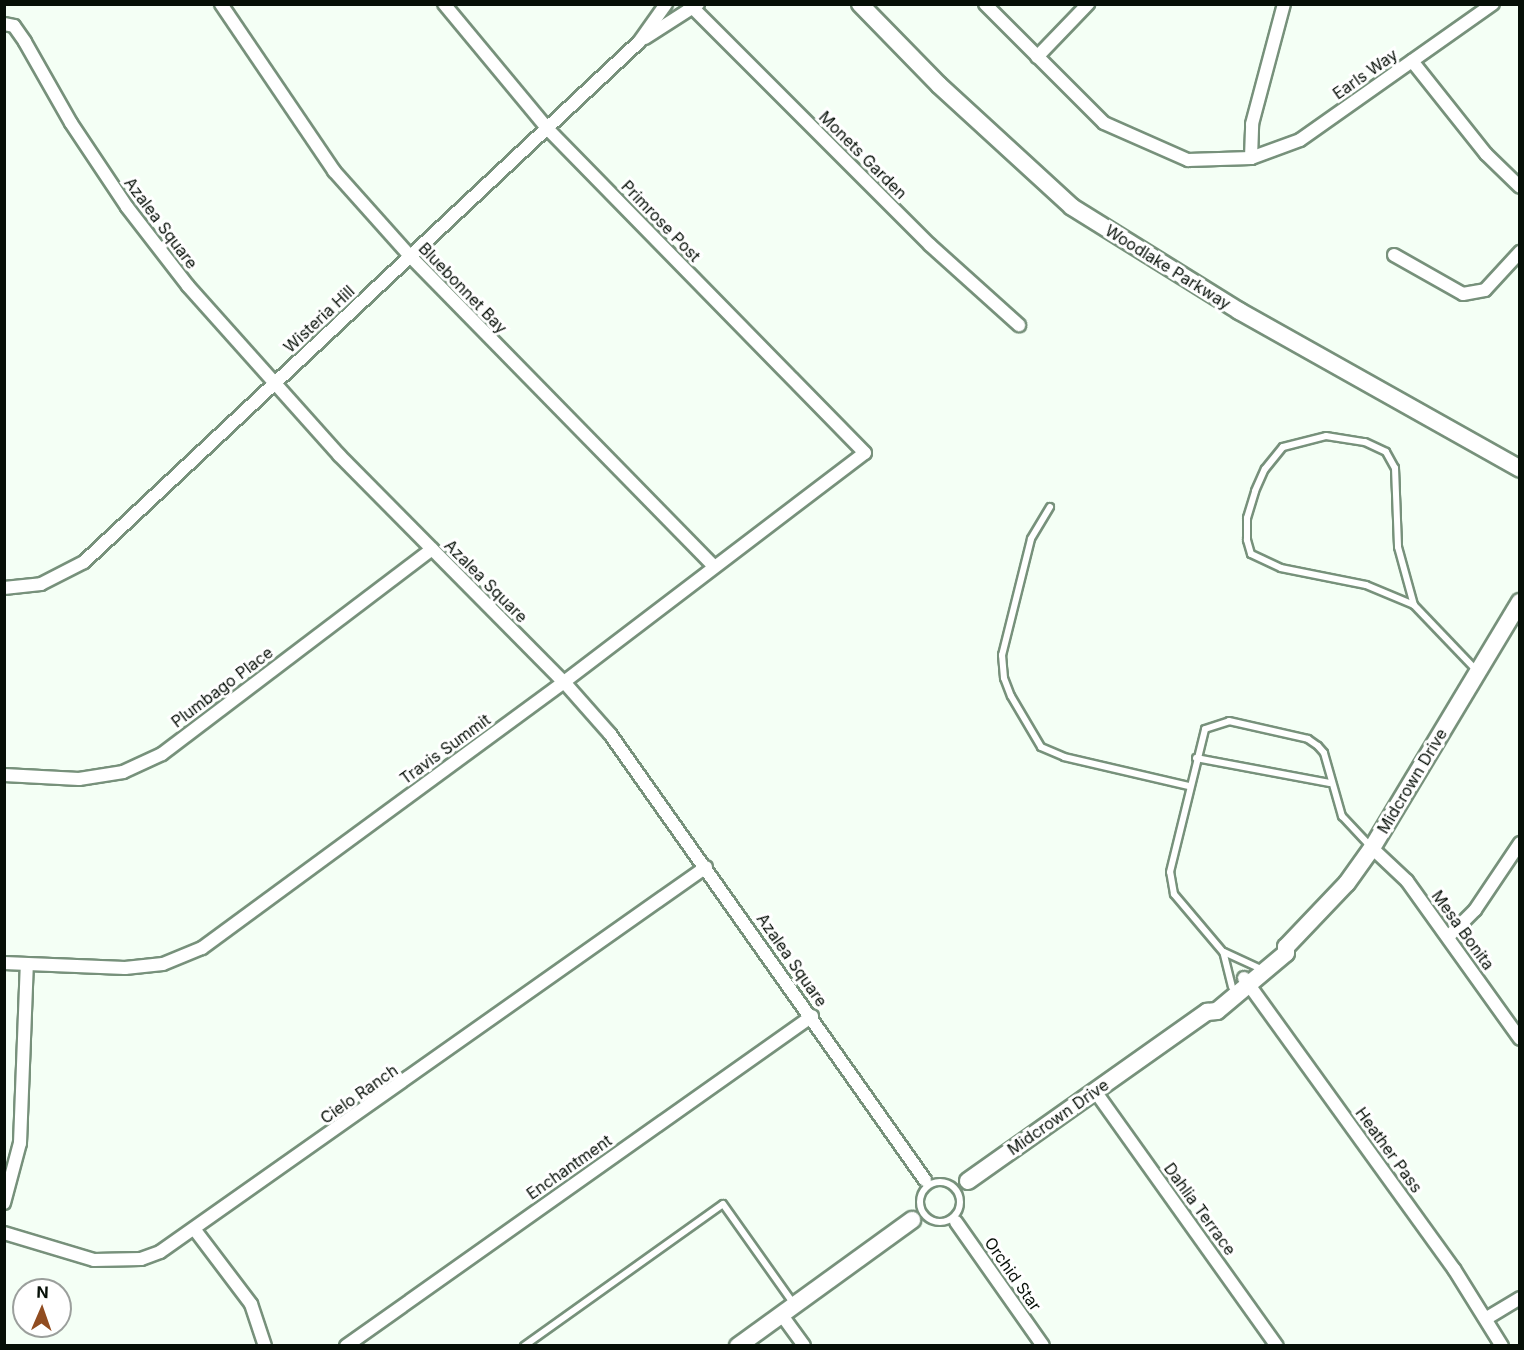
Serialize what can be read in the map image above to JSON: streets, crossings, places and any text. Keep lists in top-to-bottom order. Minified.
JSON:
{"streets":{"street":["Earls Way","Monets Garden","Primrose Post","Azalea Square","Woodlake Parkway","Bluebonnet Bay","Wisteria Hill","Plumbago Place","Travis Summit","Midcrown Drive","Mesa Bonita","Cielo Ranch","Heather Pass","Enchantment","Dahlia Terrace","Orchid Star"]},"crossings":[["Monets Garden","Wisteria Hill"],["Primrose Post","Wisteria Hill"],["Primrose Post","Travis Summit"],["Azalea Square","Wisteria Hill"],["Azalea Square","Plumbago Place"],["Azalea Square","Travis Summit"],["Azalea Square","Cielo Ranch"],["Azalea Square","Enchantment"],["Bluebonnet Bay","Wisteria Hill"],["Bluebonnet Bay","Travis Summit"],["Midcrown Drive","Mesa Bonita"],["Midcrown Drive","Heather Pass"],["Midcrown Drive","Dahlia Terrace"]],"north":"top"}
